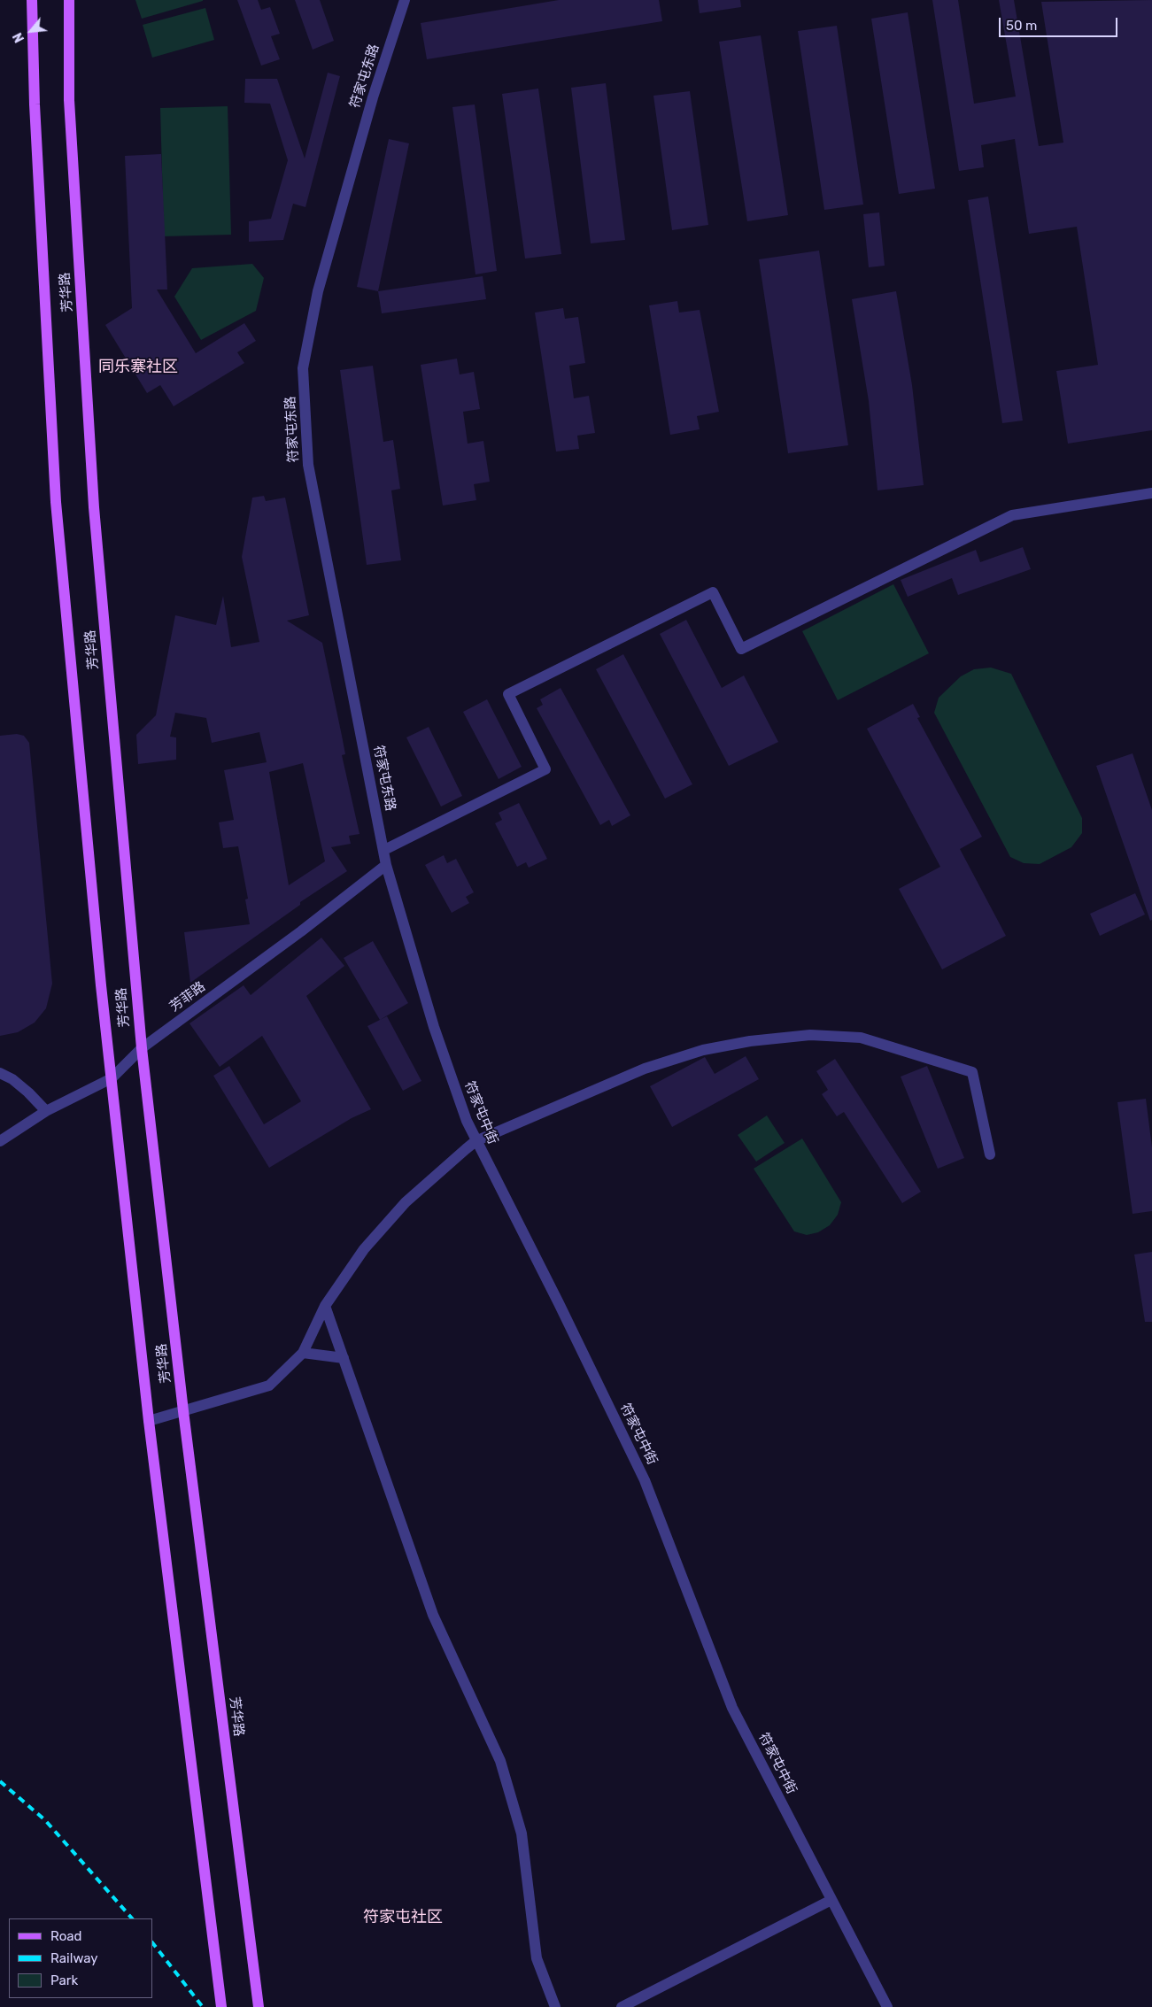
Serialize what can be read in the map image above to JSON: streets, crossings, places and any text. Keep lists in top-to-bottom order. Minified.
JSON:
{"streets":{"main road":["芳华路"],"street":["符家屯东路","芳菲路","符家屯中街"]},"crossings":[["符家屯东路","芳菲路"],["符家屯东路","符家屯中街"],["芳华路","芳菲路"],["芳菲路","符家屯中街"]],"districts":["同乐寨社区","符家屯社区"],"legend":["Road","Railway","Park"],"scale_bar":"50 m","north":"bottom left"}
